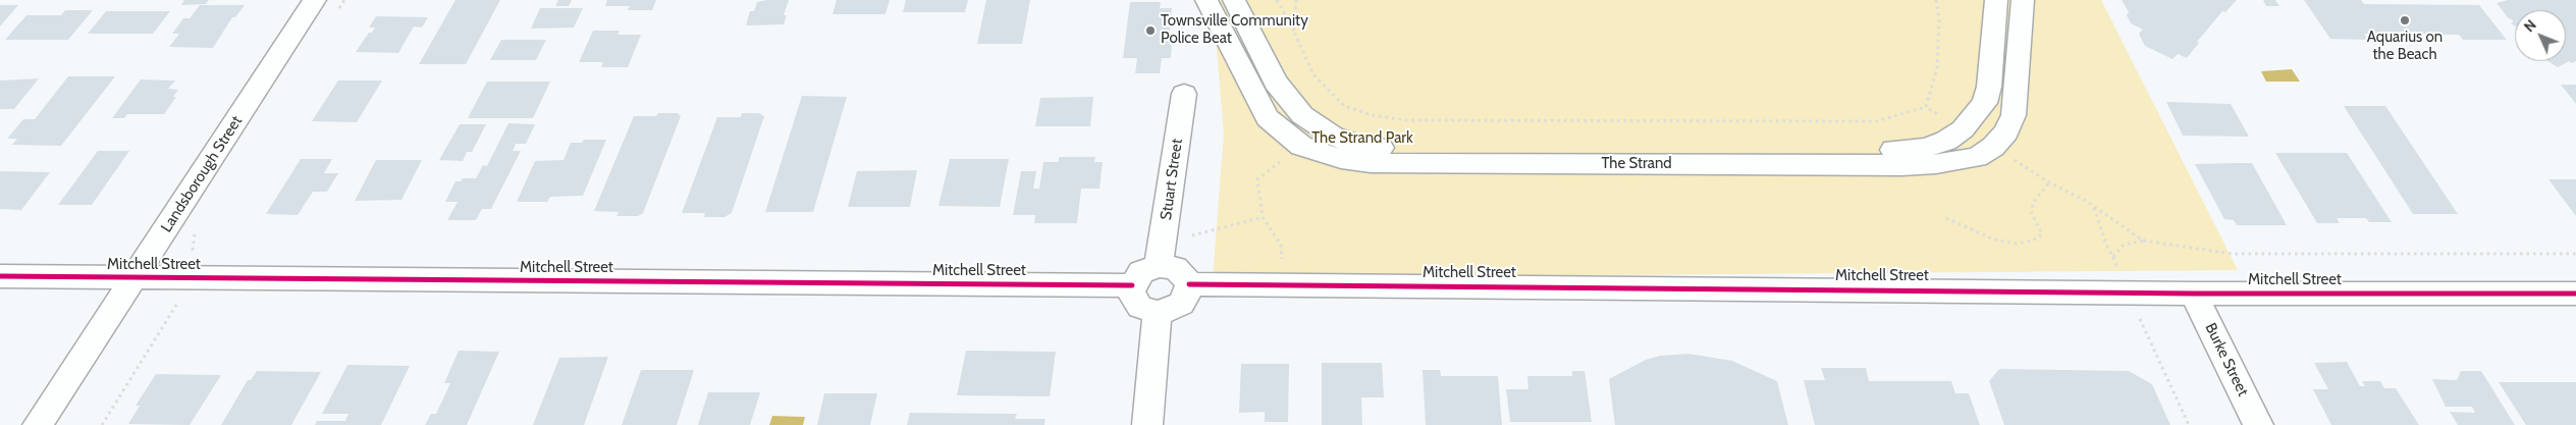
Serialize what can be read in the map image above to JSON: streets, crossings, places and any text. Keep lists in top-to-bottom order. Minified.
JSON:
{"streets":{"street":["The Strand","Landsborough Street","Stuart Street","Mitchell Street","Burke Street"]},"crossings":[["Landsborough Street","Mitchell Street"],["Stuart Street","Mitchell Street"],["Mitchell Street","Burke Street"]],"parks":["The Strand Park"],"places":["Aquarius on the Beach","Townsville Community Police Beat"],"north":"top left"}
